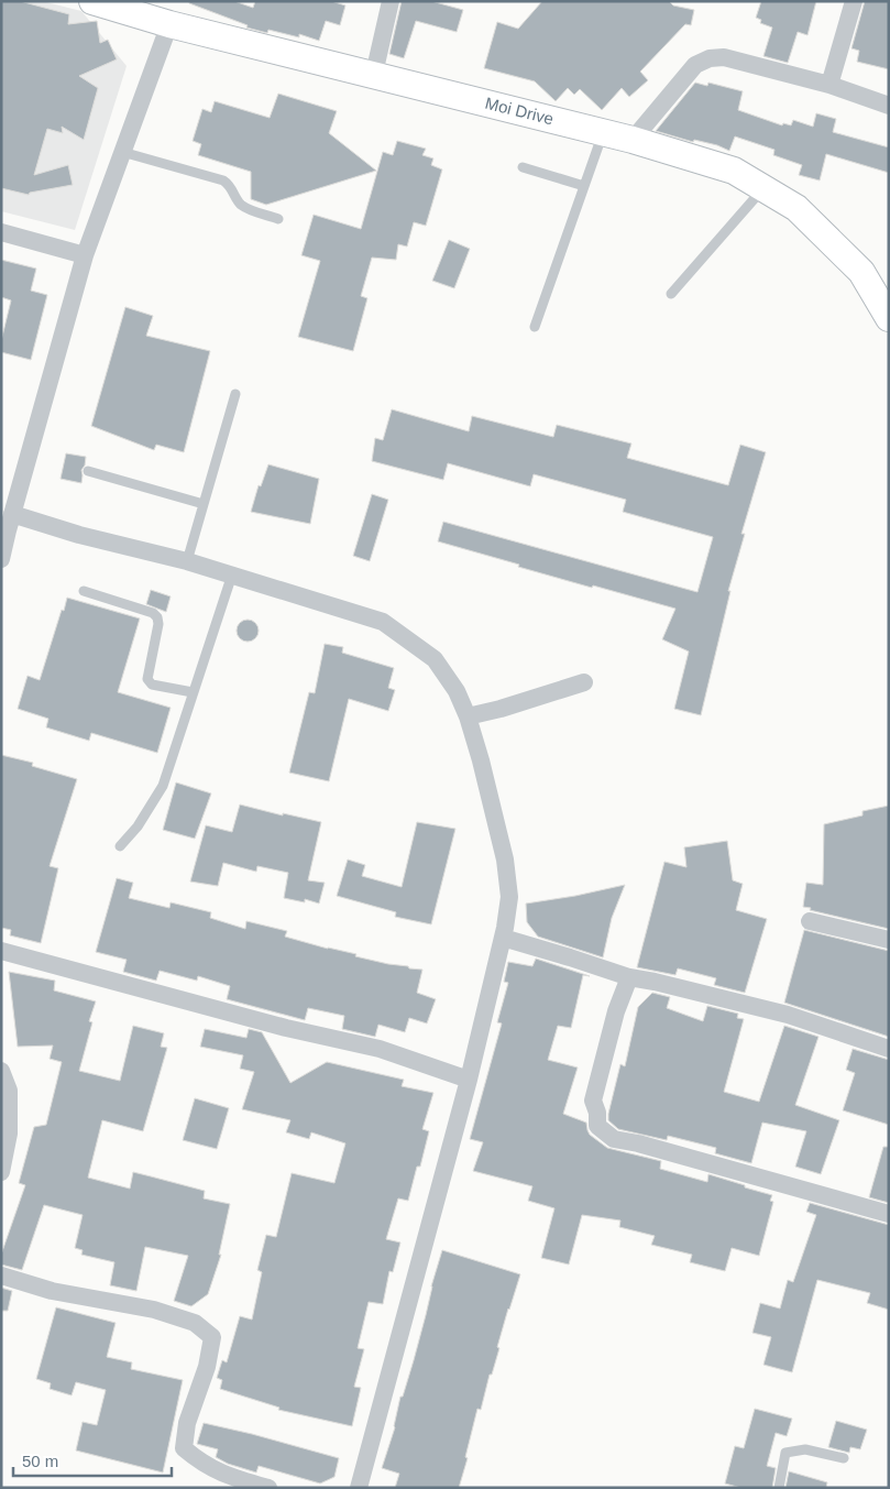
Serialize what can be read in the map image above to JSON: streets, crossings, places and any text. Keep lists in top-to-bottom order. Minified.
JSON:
{"streets":{"street":["Moi Drive"]},"scale_bar":"50 m"}
